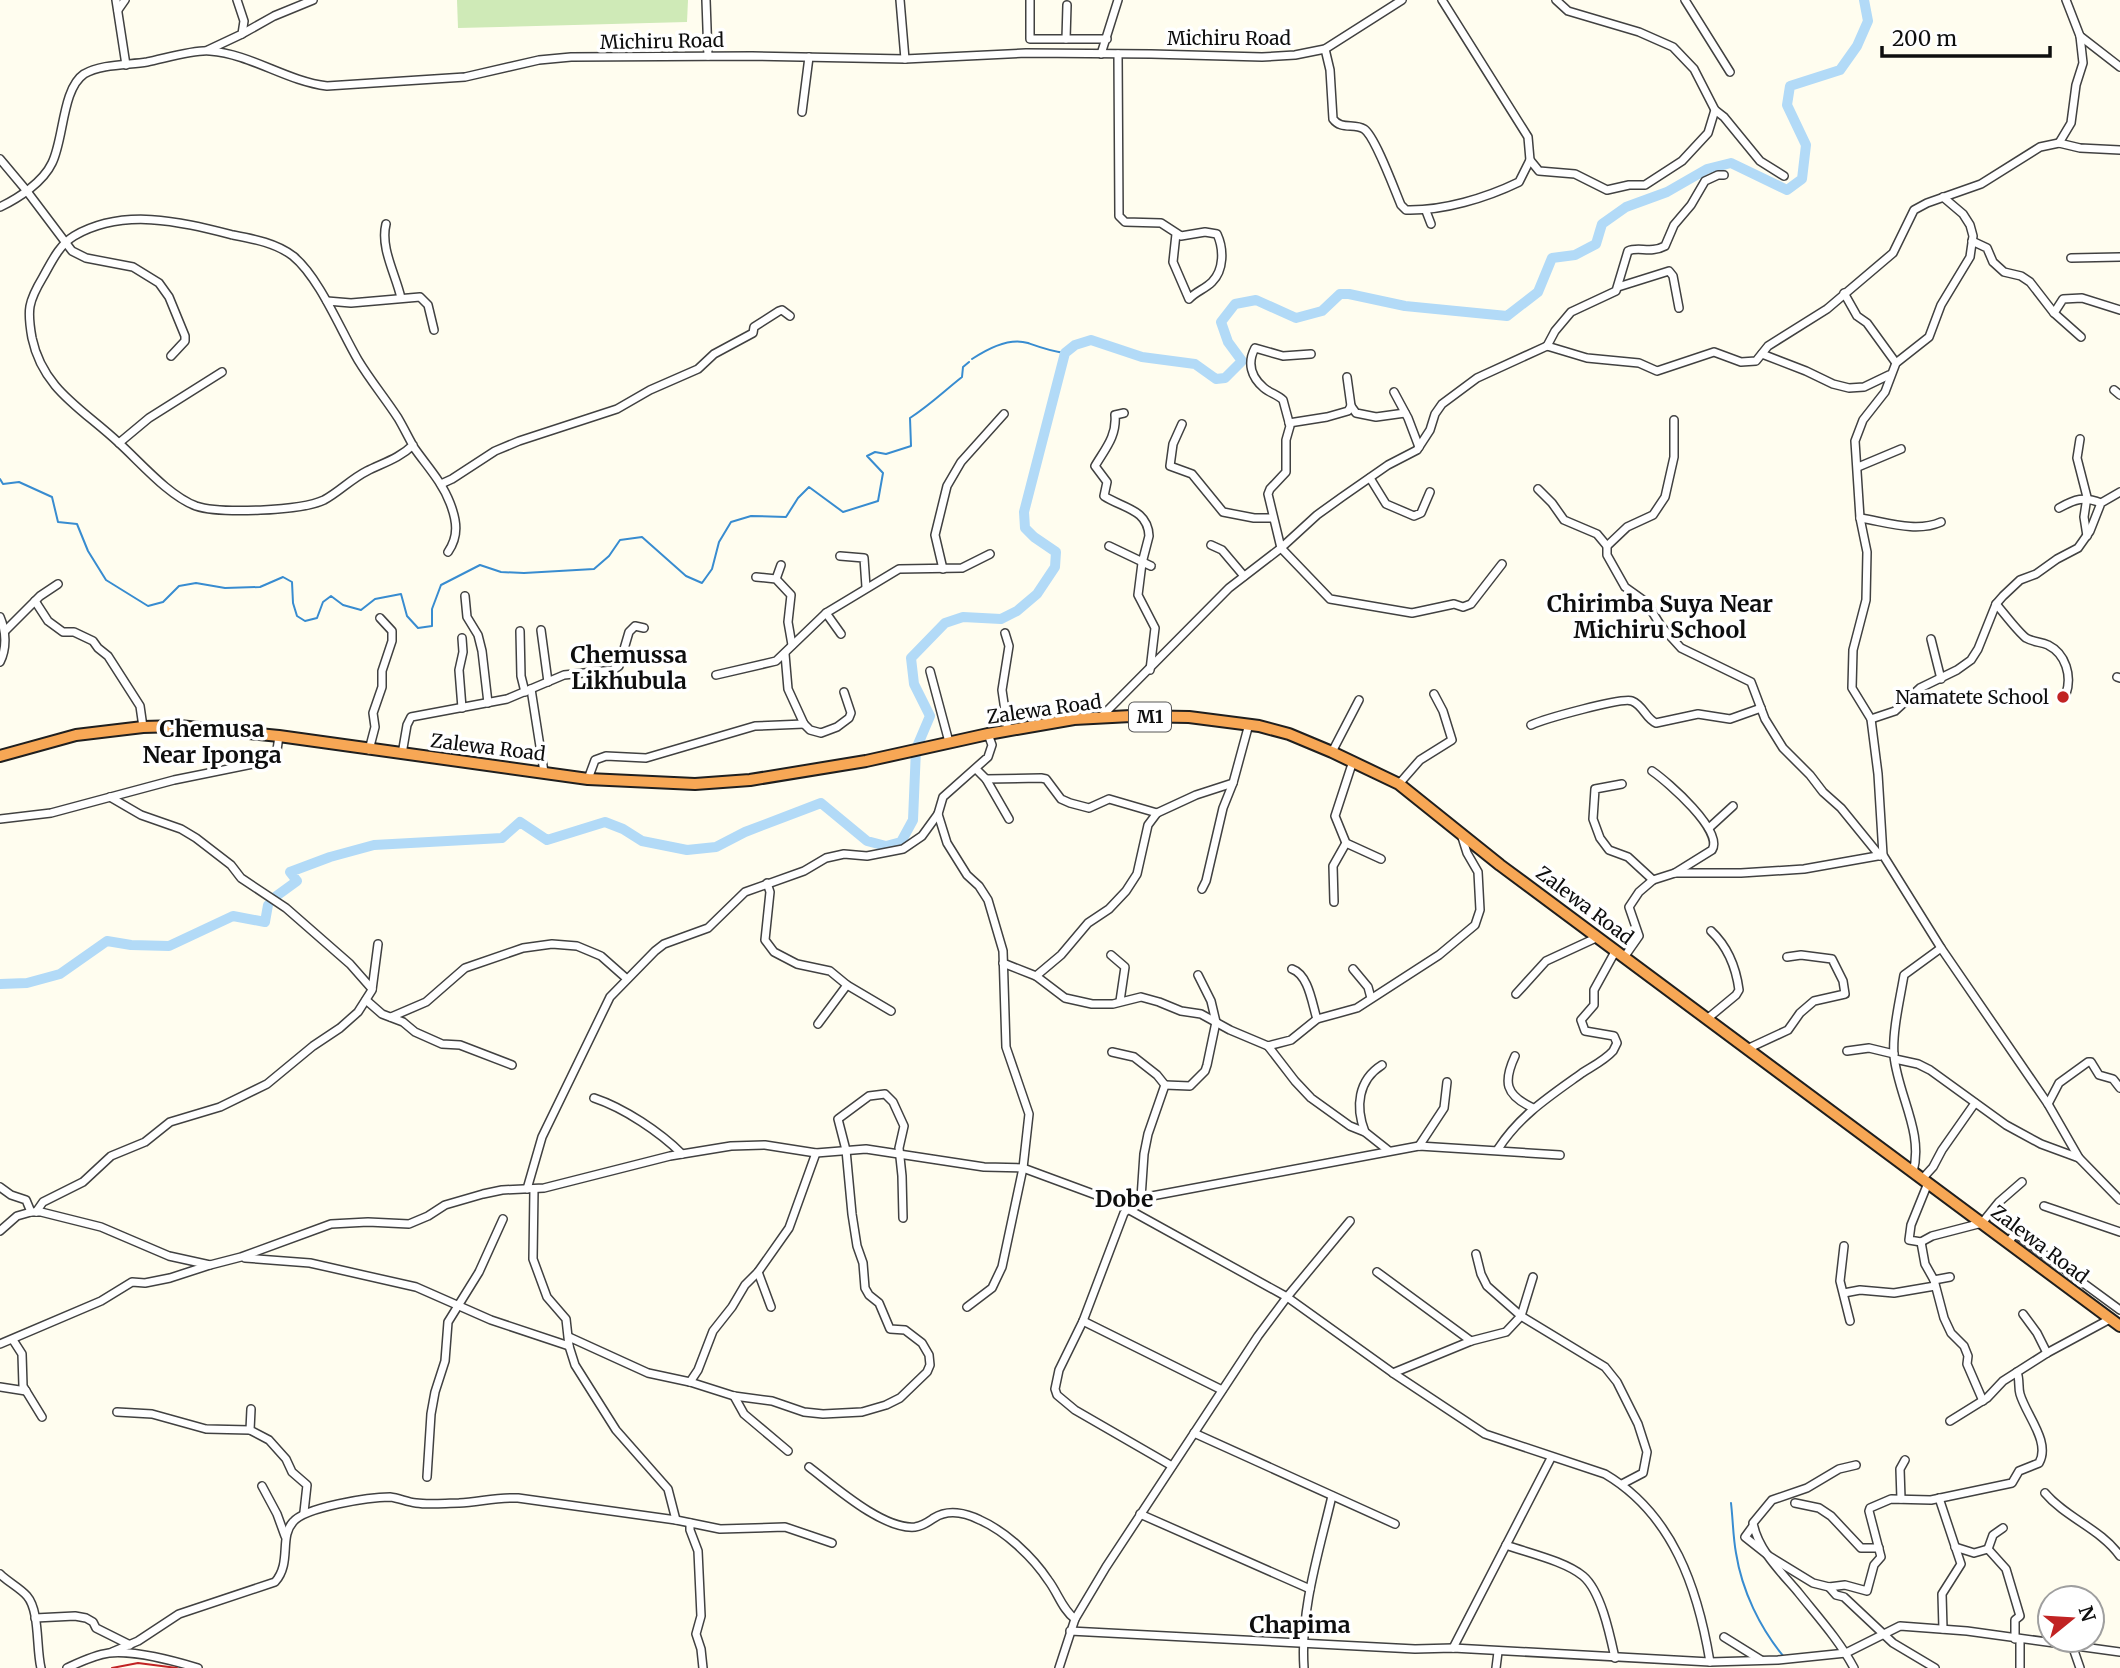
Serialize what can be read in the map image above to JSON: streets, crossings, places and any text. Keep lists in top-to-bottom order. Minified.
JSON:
{"streets":{"highway":["Zalewa Road","M1"],"street":["Michiru Road"]},"districts":["Chirimba Suya Near Michiru School","Chemussa Likhubula","Chemusa Near Iponga","Dobe","Chapima"],"places":["Namatete School"],"scale_bar":"200 m","north":"right"}
